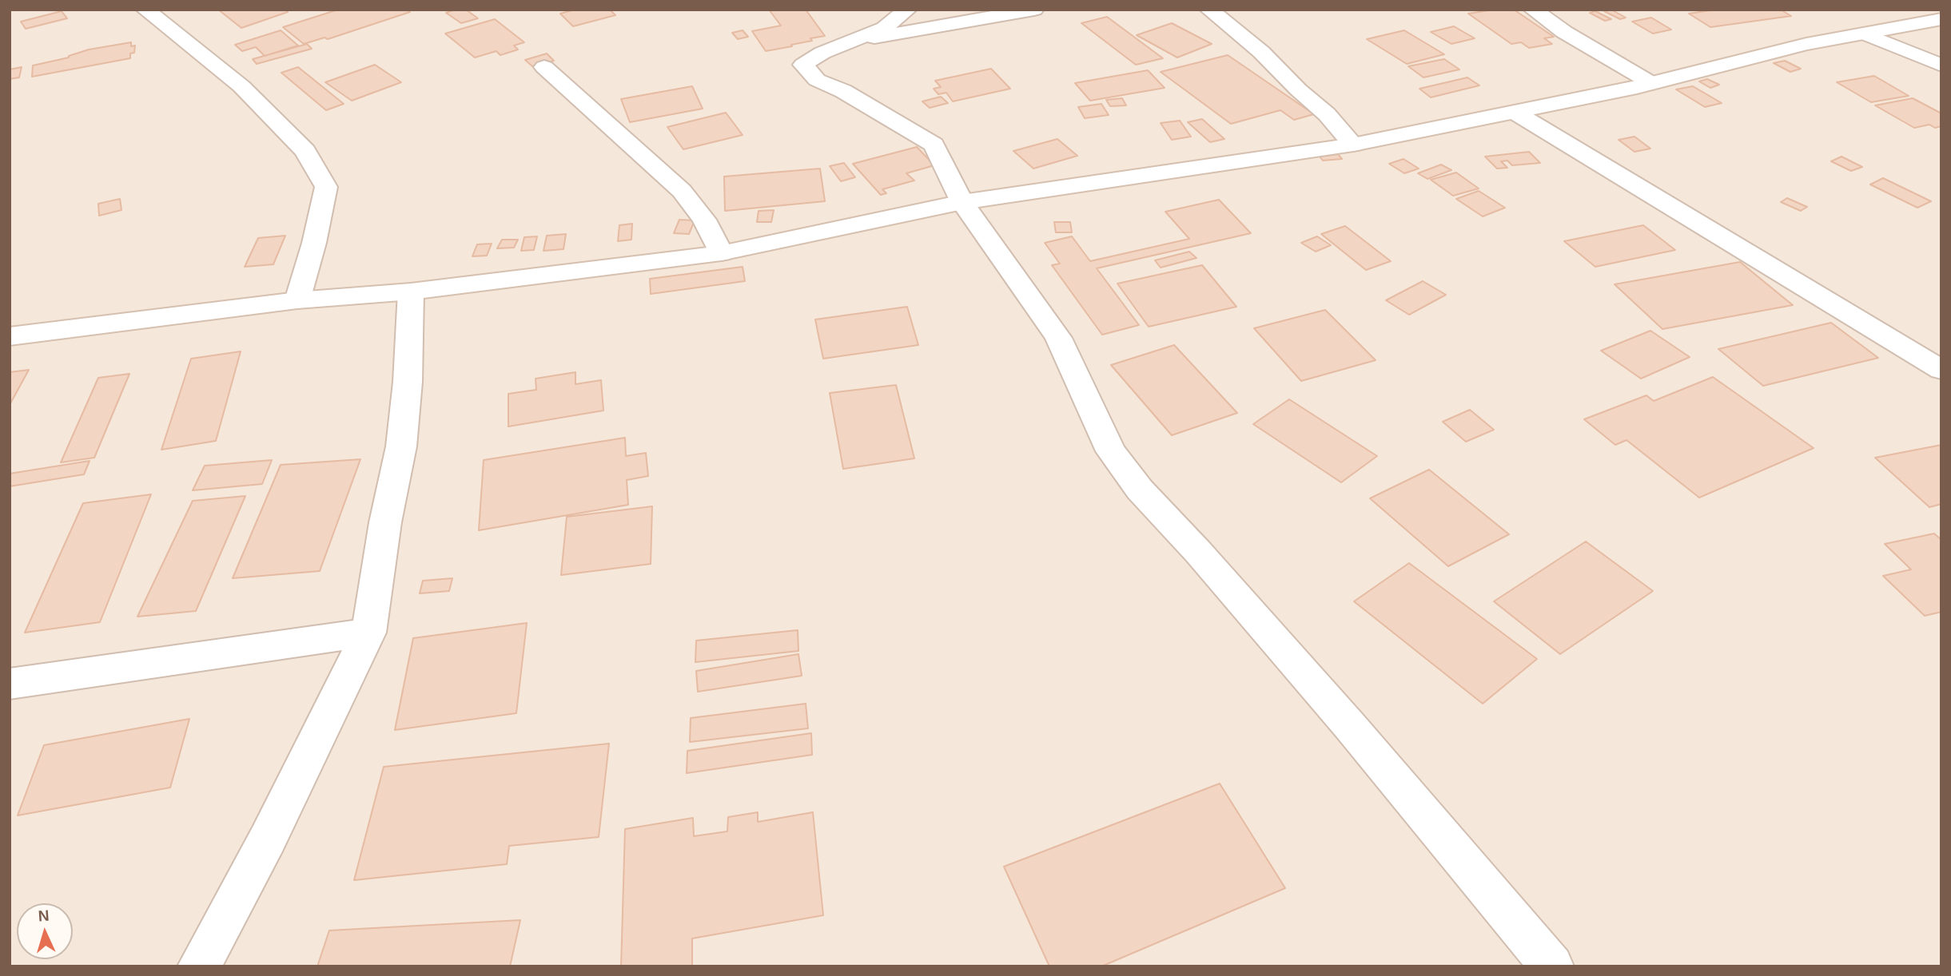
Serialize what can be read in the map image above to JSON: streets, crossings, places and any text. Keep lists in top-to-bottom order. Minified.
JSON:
{"north":"top"}
